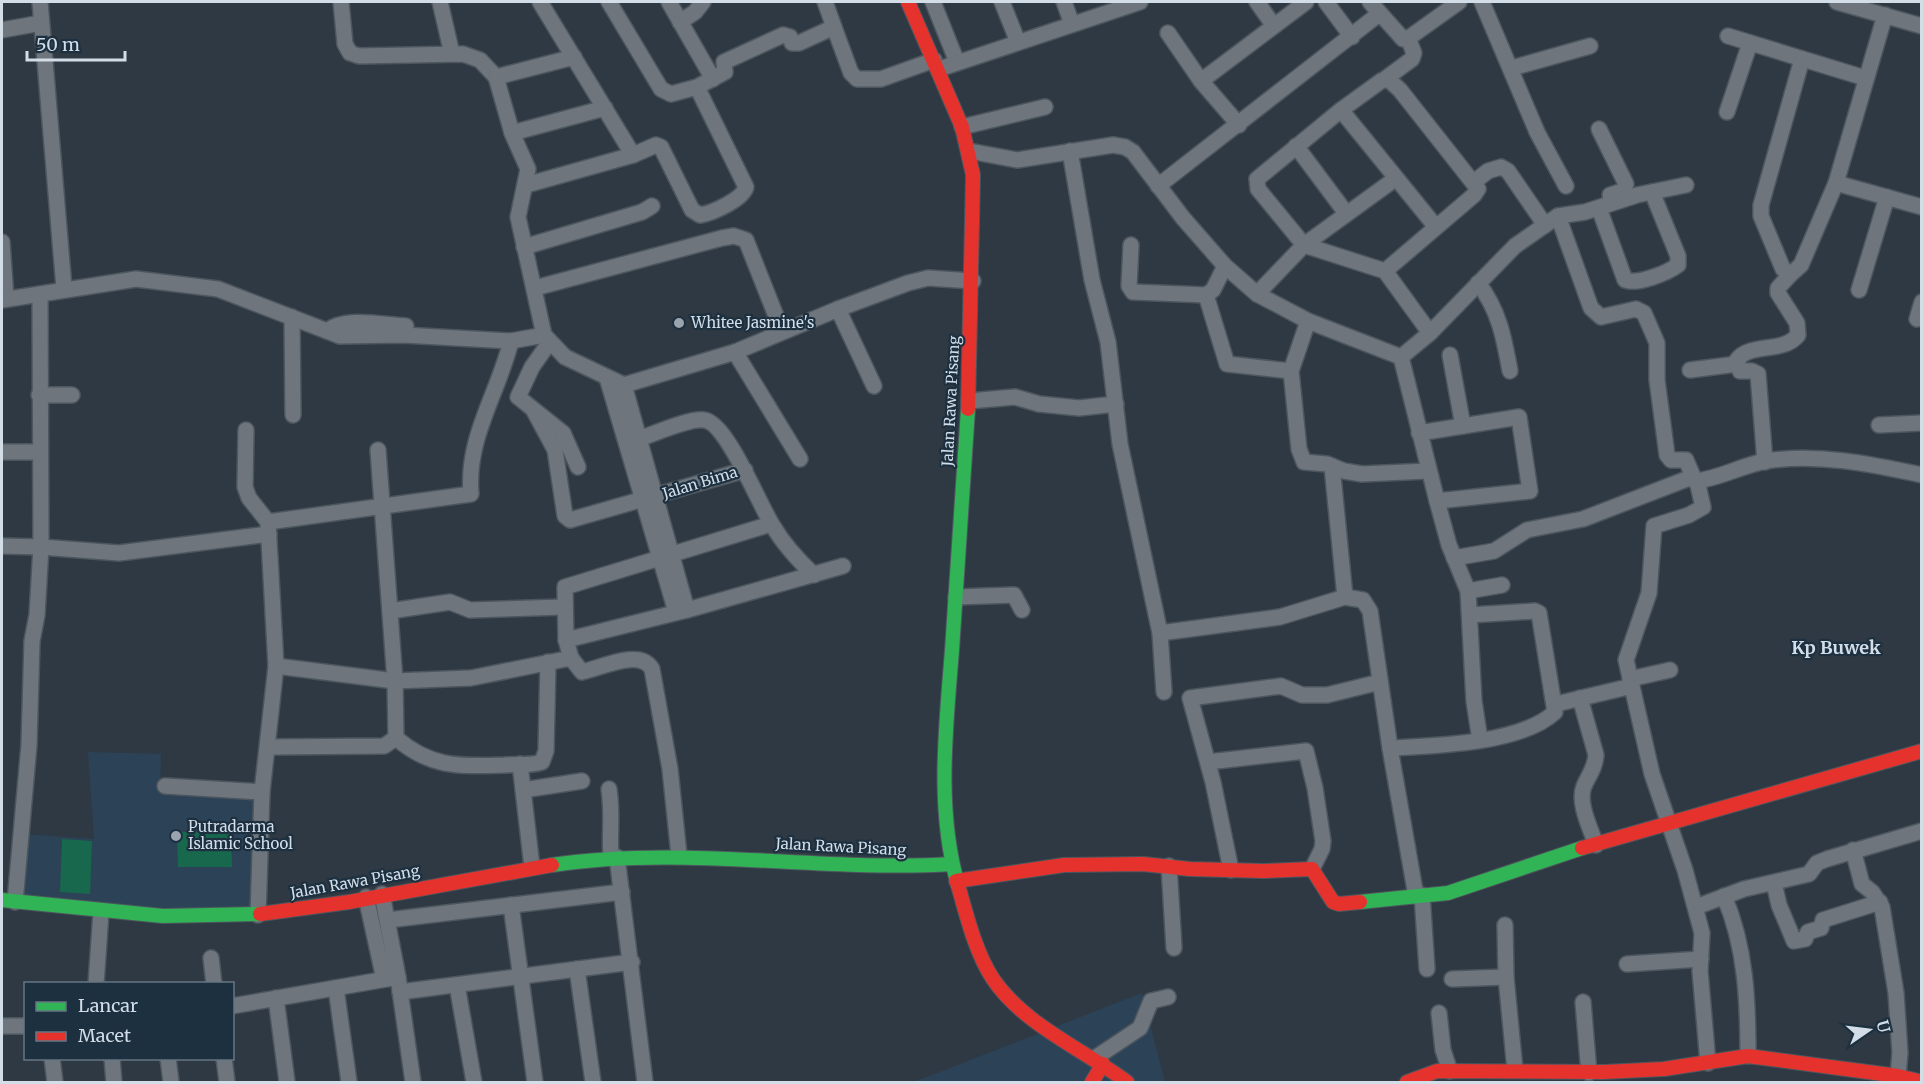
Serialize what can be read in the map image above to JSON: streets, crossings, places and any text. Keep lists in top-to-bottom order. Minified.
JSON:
{"streets":{"street":["Jalan Rawa Pisang","Jalan Bima"]},"districts":["Kp Buwek"],"places":["Whitee Jasmine's","Putradarma Islamic School"],"legend":["Lancar","Macet"],"scale_bar":"50 m","north":"right"}
